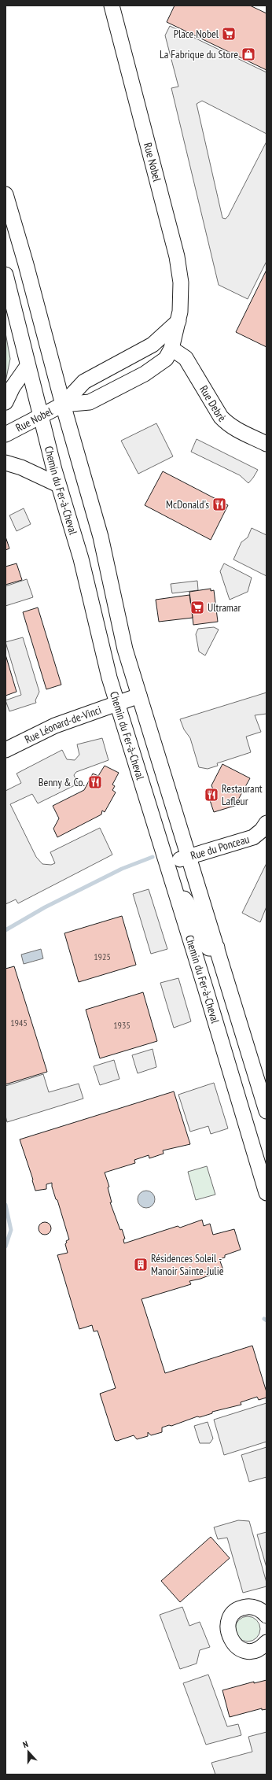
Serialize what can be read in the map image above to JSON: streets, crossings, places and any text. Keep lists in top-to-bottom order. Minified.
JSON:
{"streets":{"street":["Rue Nobel","Rue Debré","Chemin du Fer-à-Cheval","Rue Léonard-de-Vinci","Rue du Ponceau"]},"crossings":[["Rue Nobel","Rue Debré"],["Rue Nobel","Chemin du Fer-à-Cheval"],["Chemin du Fer-à-Cheval","Rue Léonard-de-Vinci"],["Chemin du Fer-à-Cheval","Rue du Ponceau"]],"places":{"supermarket":["Place Nobel","Ultramar"],"shop":["La Fabrique du Store"],"restaurant":["McDonald's","Benny & Co.","Restaurant Lafleur"],"building":["Résidences Soleil - Manoir Sainte-Julie"]},"house_numbers":["1925","1945","1935"],"north":"top"}
